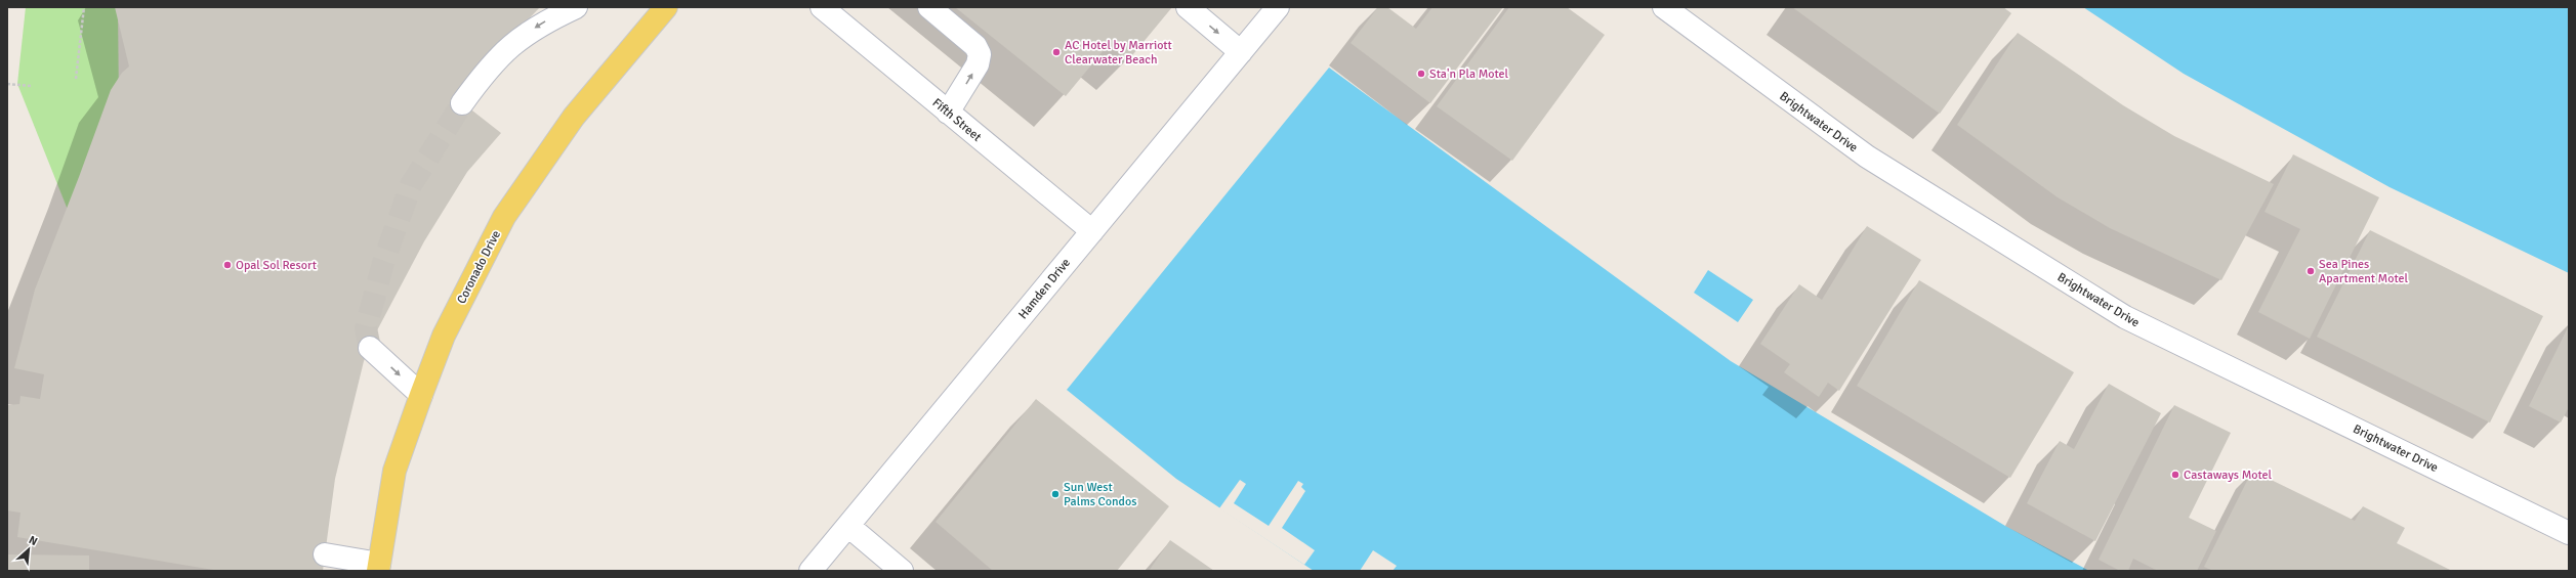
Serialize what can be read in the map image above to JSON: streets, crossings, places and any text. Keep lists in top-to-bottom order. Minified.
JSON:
{"streets":{"main road":["Coronado Drive"],"street":["Fifth Street","Brightwater Drive","Hamden Drive"]},"crossings":[["Fifth Street","Hamden Drive"]],"places":["AC Hotel by Marriott Clearwater Beach","Sta'n Pla Motel","Opal Sol Resort","Sea Pines Apartment Motel","Castaways Motel","Sun West Palms Condos"],"north":"top right"}
